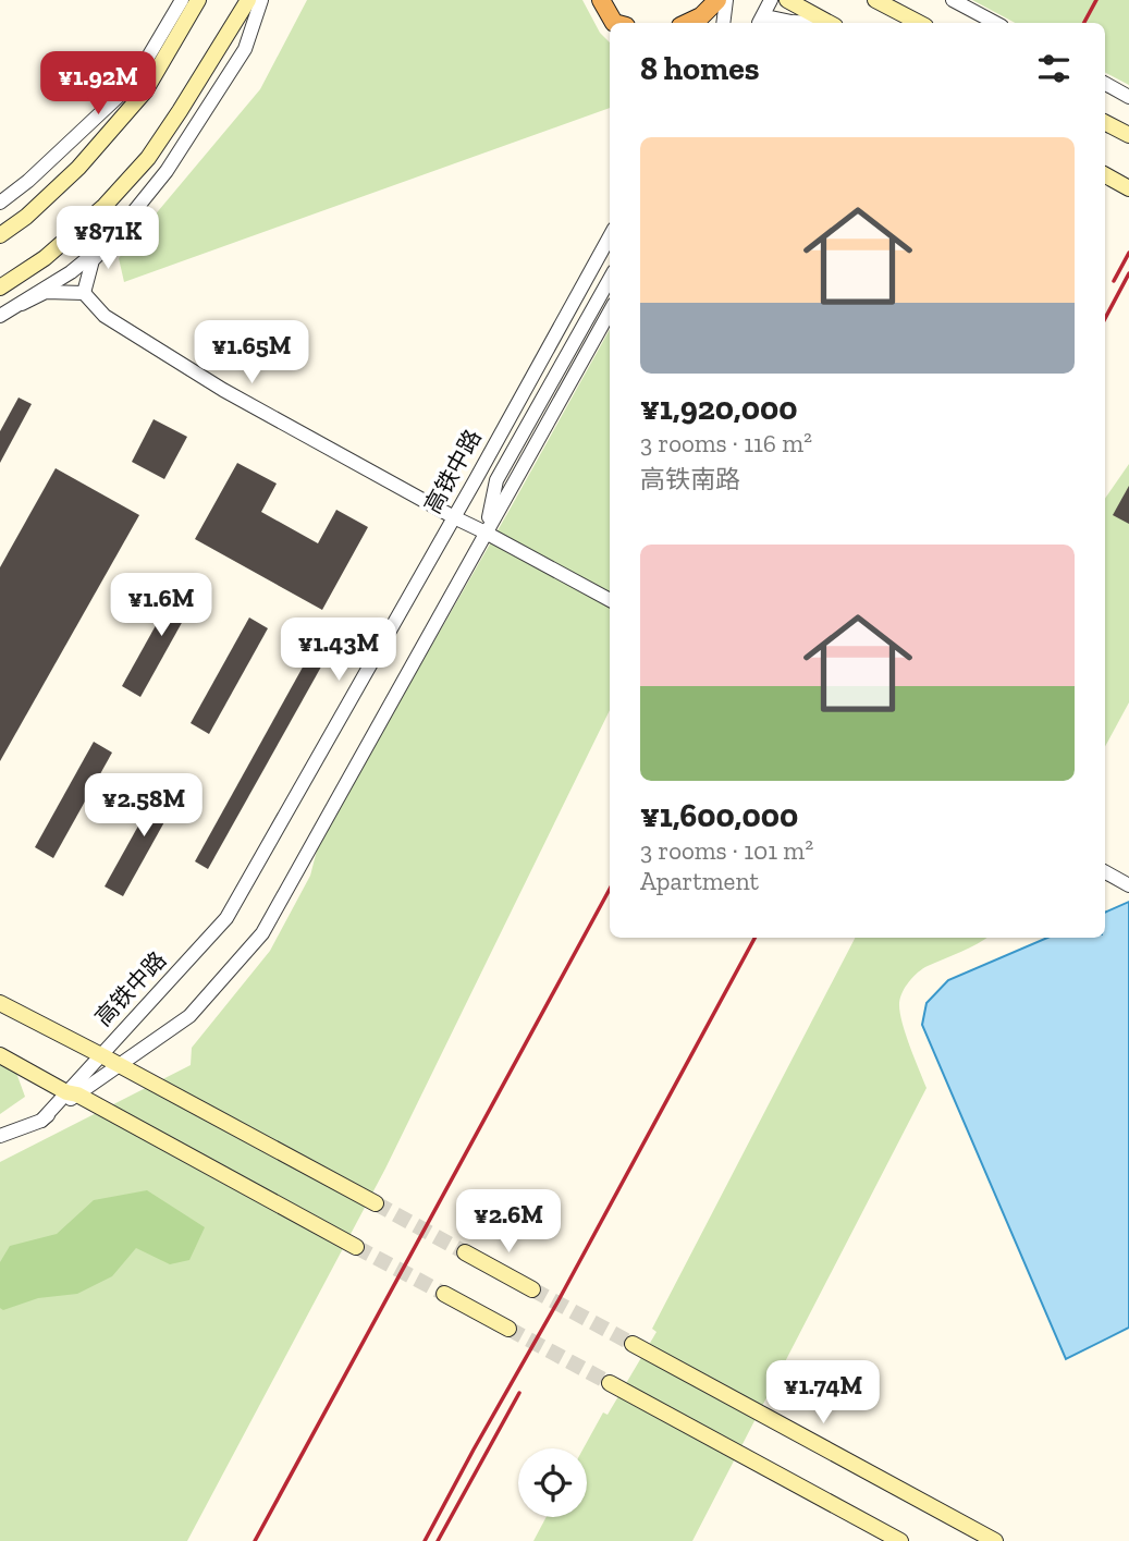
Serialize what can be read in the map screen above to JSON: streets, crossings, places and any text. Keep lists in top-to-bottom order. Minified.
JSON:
{"streets":{"street":["高铁中路"]},"page":{"heading":"8 homes","price":["¥1.92M","¥871K","¥1.65M","¥1.6M","¥1.43M","¥2.58M","¥2.6M","¥1.74M"],"list":[{"name":"¥1,920,000","note":"3 rooms · 116 m² · 高铁南路"},{"name":"¥1,600,000","note":"3 rooms · 101 m² · Apartment"}]}}
